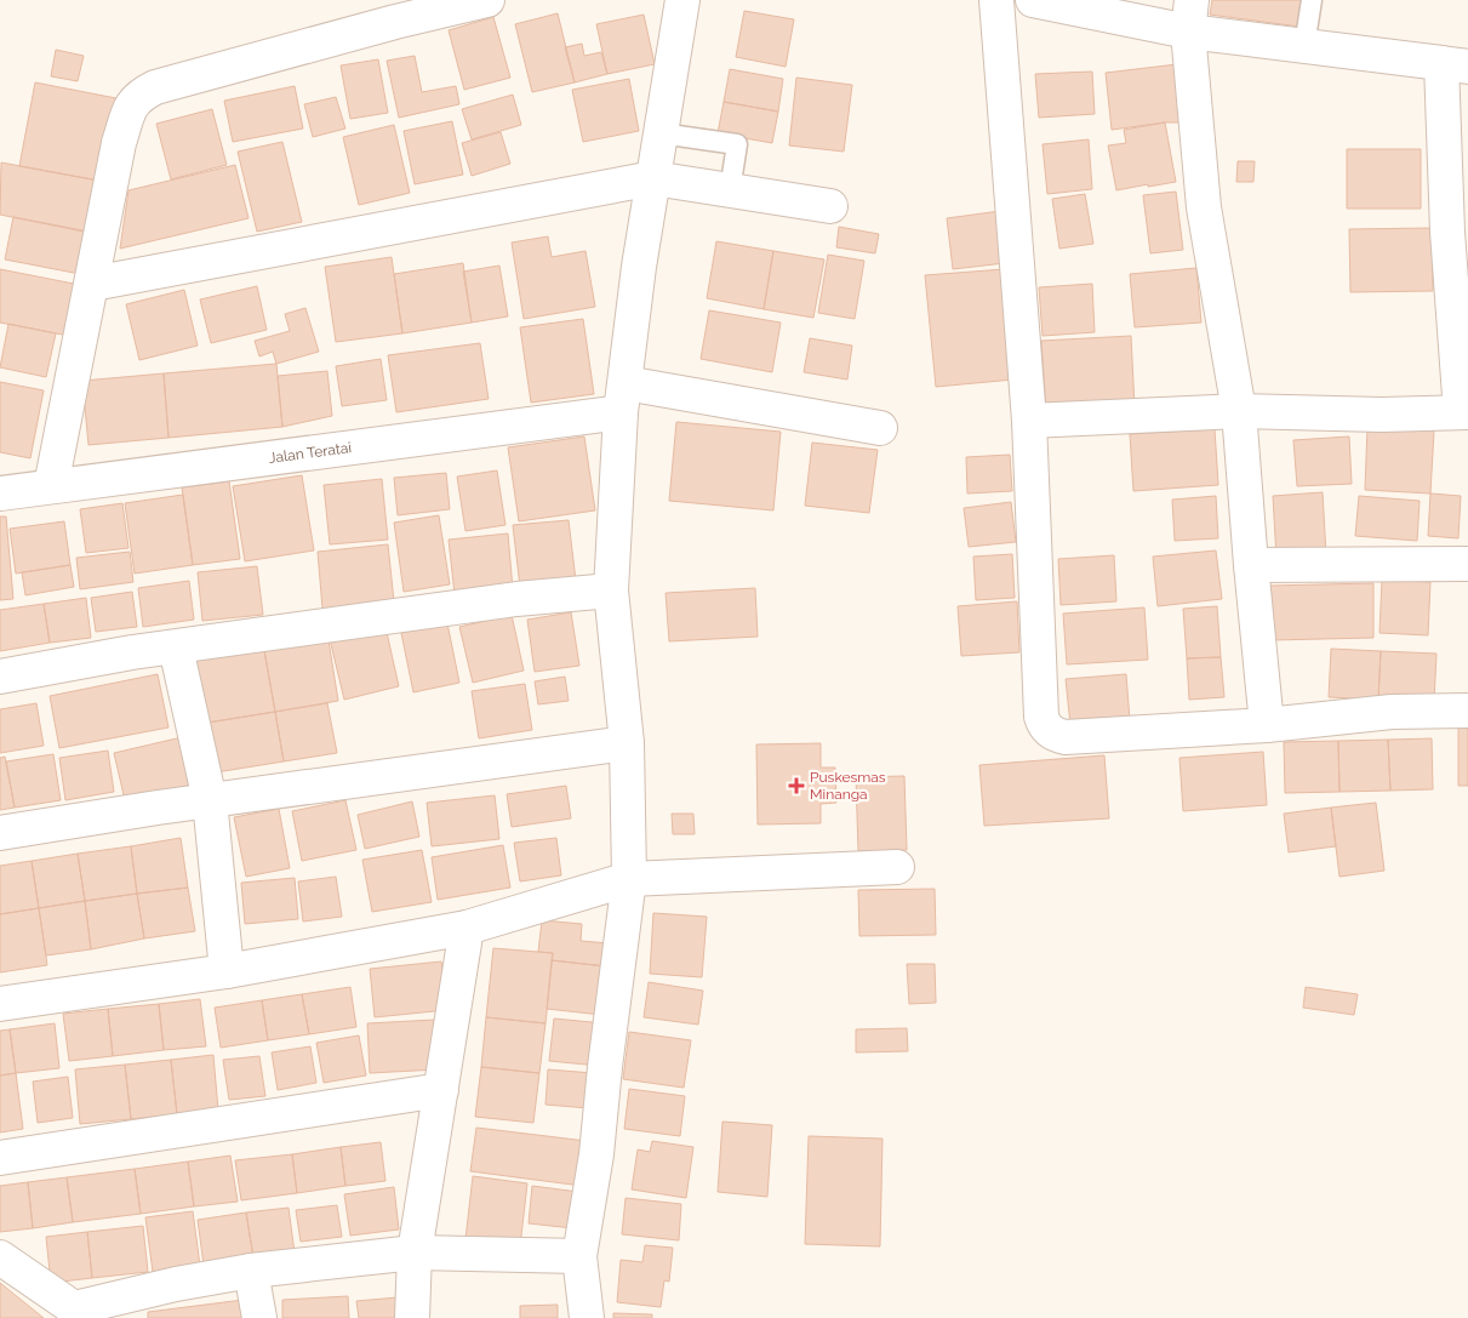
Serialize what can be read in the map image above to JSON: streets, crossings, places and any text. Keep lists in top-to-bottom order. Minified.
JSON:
{"streets":{"street":["Jalan Teratai"]},"places":{"health":["Puskesmas Minanga"]}}
